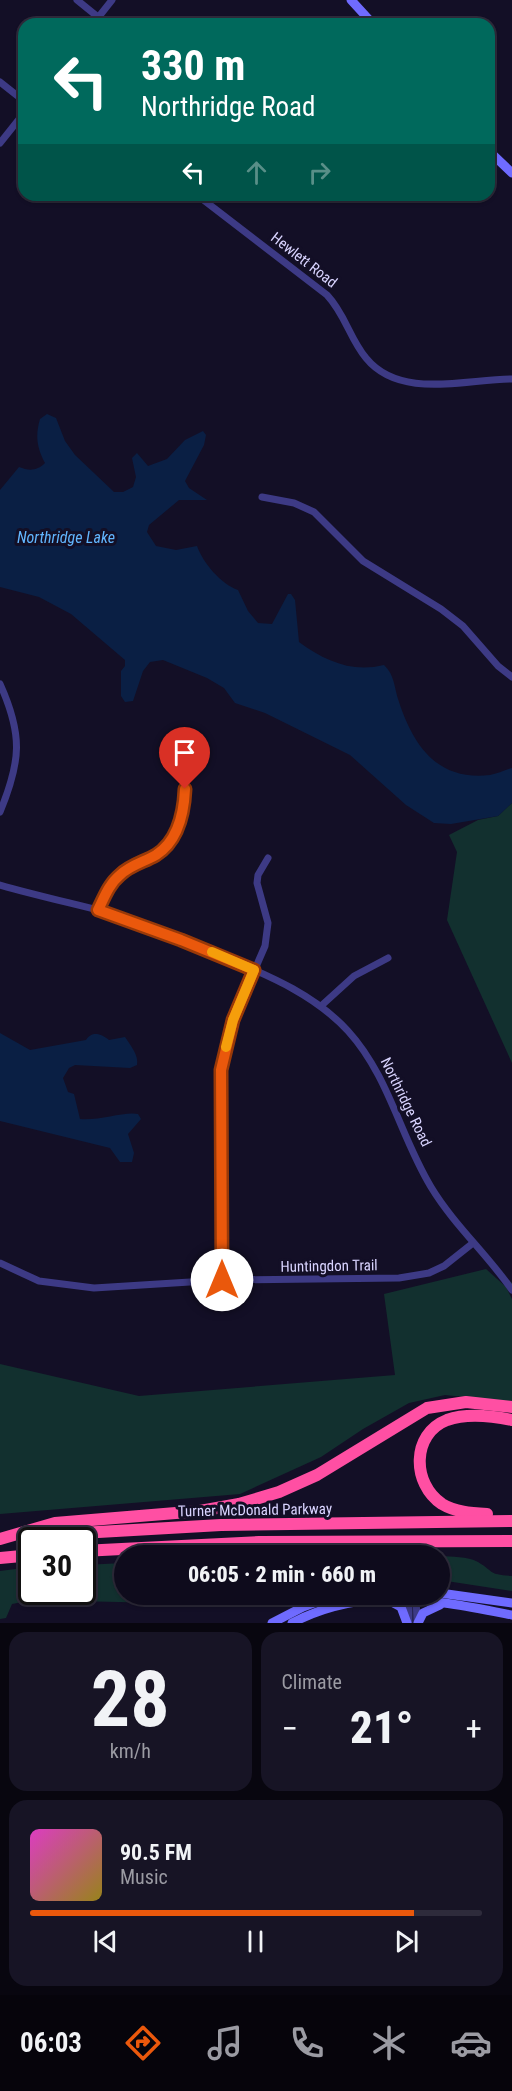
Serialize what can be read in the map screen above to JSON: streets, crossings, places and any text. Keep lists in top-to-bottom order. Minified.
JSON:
{"streets":{"highway":["Turner McDonald Parkway"],"street":["Hewlett Road","Northridge Road","Huntingdon Trail"]},"crossings":[["Northridge Road","Huntingdon Trail"]],"water":["Northridge Lake"],"page":{"turn":["330 m","Northridge Road"],"limit":"30","trip":"06:05 · 2 min · 660 m","tile":[["28","km/h"],"Climate"],"heat":["−","21°","+"],"song":["90.5 FM","Music"],"tabs":"06:03"}}
